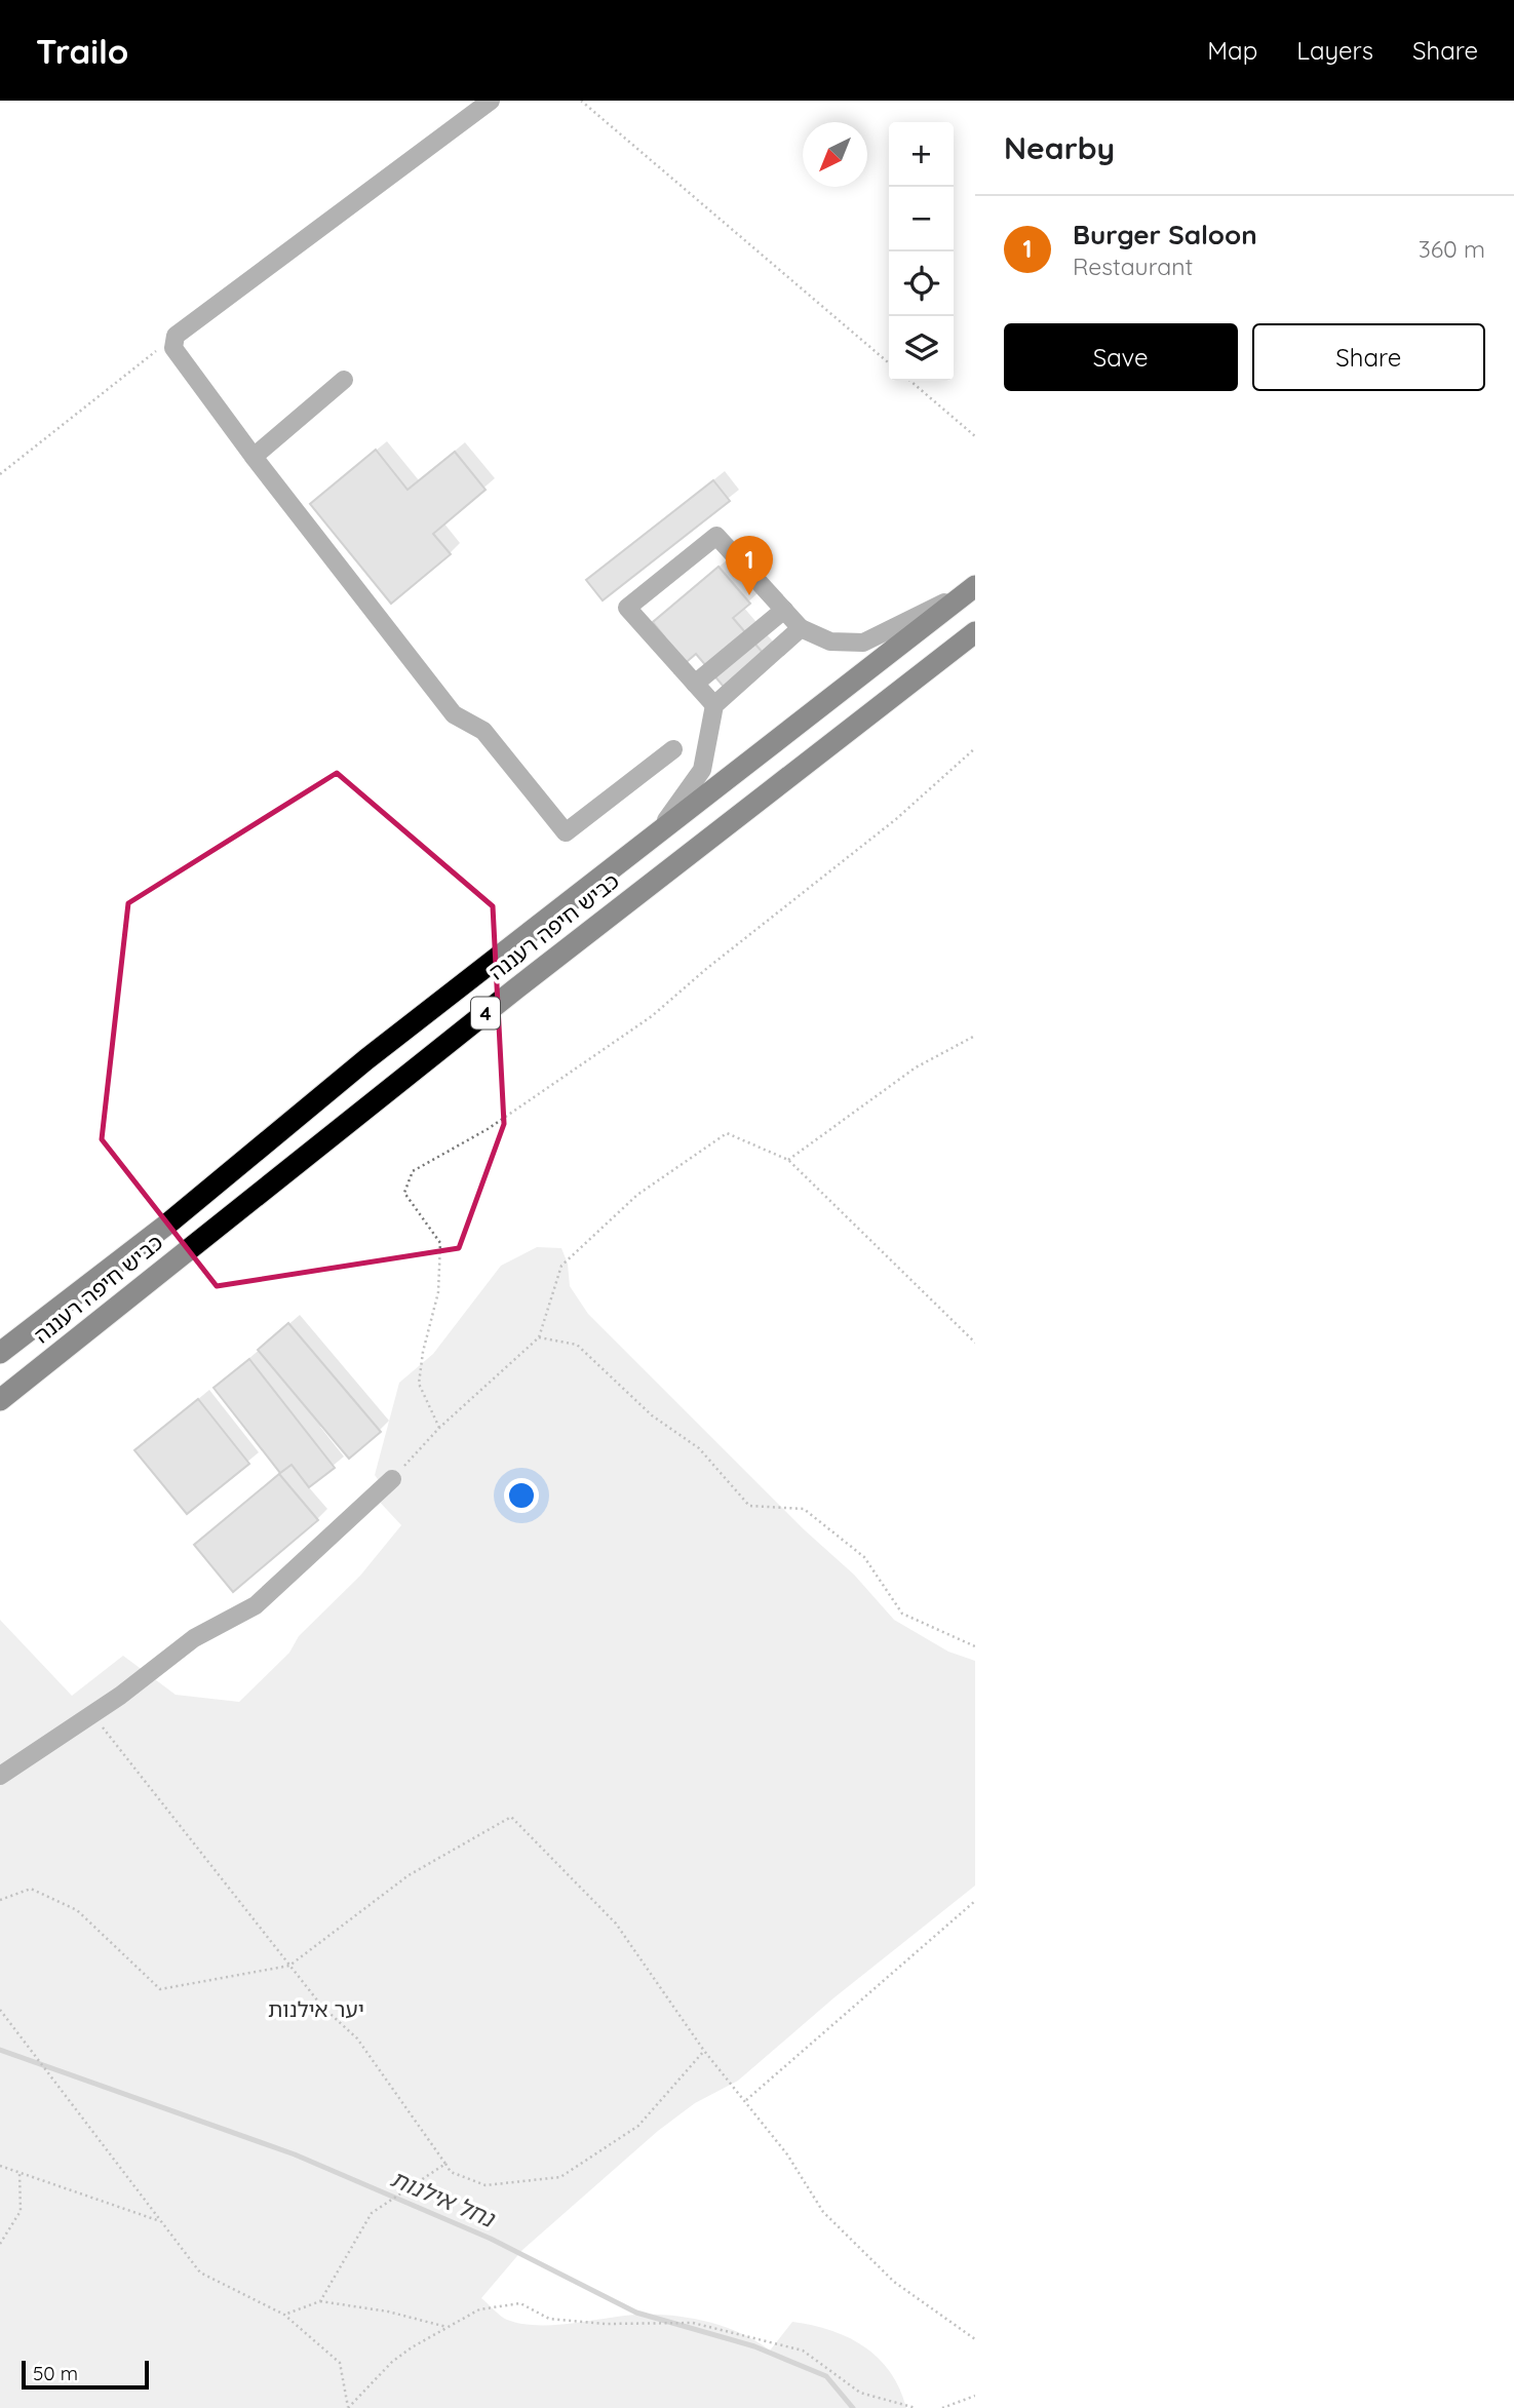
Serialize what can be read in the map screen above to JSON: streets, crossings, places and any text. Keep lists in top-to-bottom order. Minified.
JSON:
{"streets":{"highway":["כביש חיפה רעננה","4"]},"water":["נחל אילנות"],"parks":["יער אילנות"],"scale_bar":"50 m","north":"bottom left","page":{"header":"Trailo","nav":["Map","Layers","Share"],"heading":"Nearby","map_buttons":["+","−"],"list":[{"mark":"1","name":"Burger Saloon","note":"Restaurant","value":"360 m"}],"buttons":["Save","Share"],"pins":"1","scale":"50 m"}}
